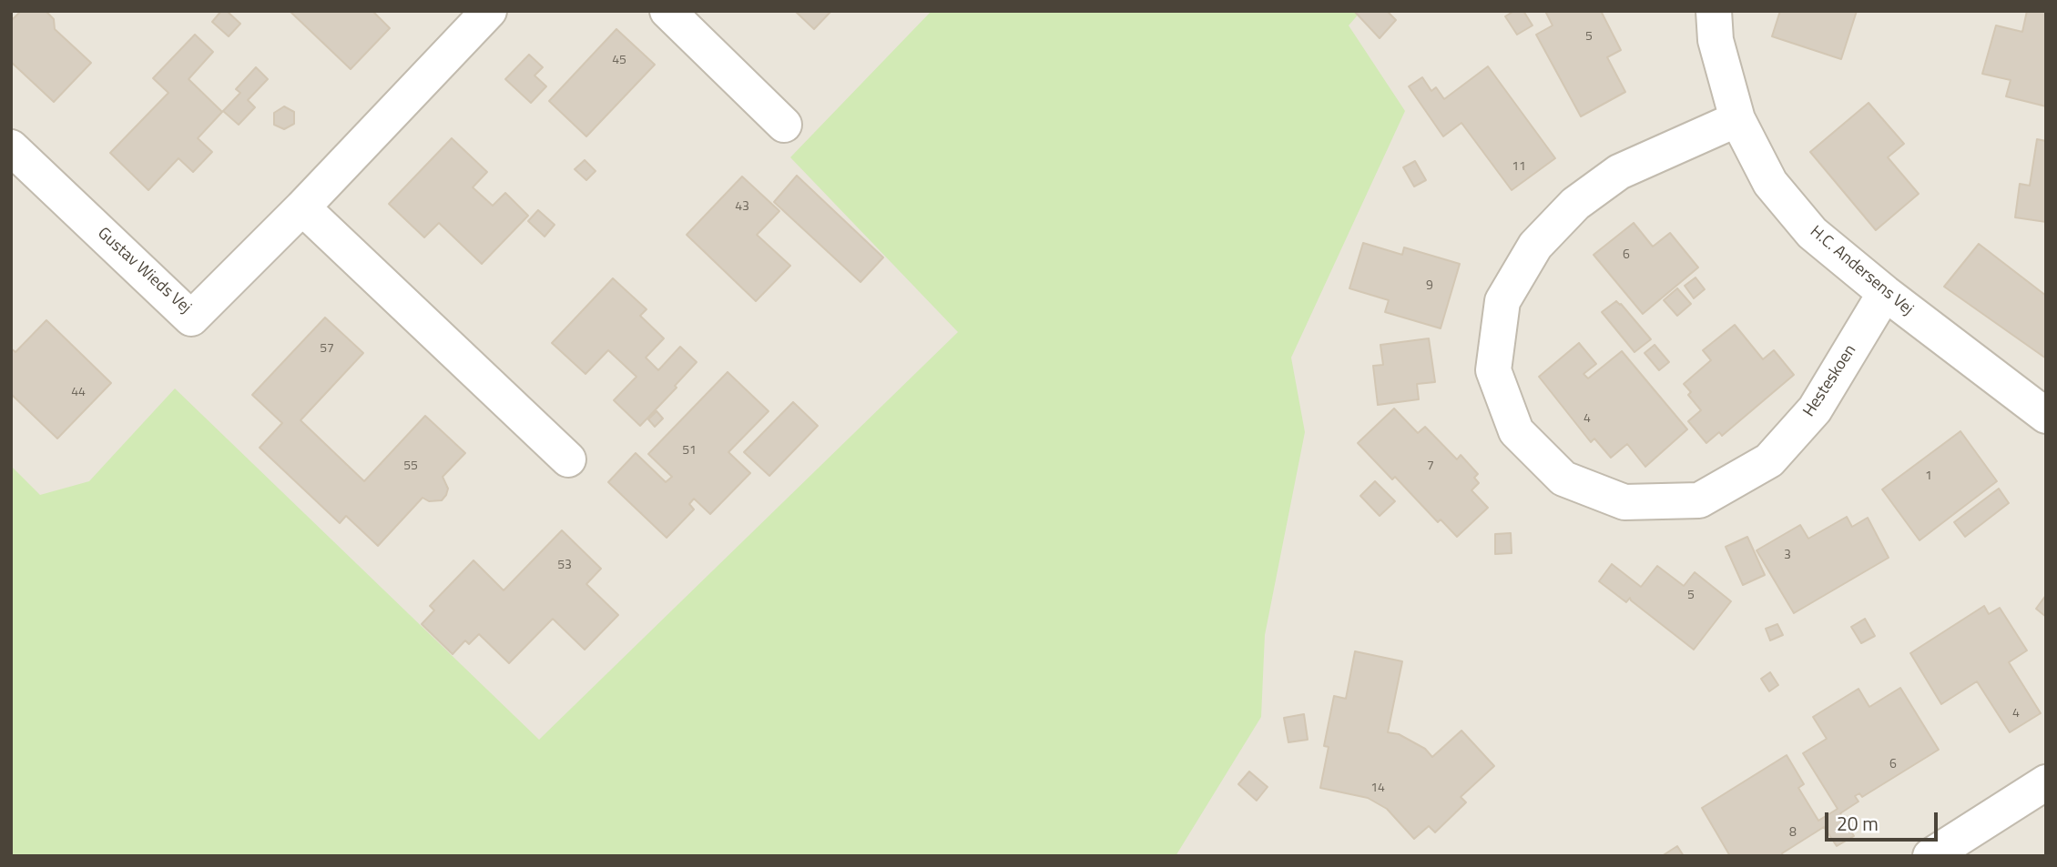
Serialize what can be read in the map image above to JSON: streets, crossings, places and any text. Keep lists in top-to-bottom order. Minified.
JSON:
{"streets":{"street":["Gustav Wieds Vej","H.C. Andersens Vej","Hesteskoen"]},"crossings":[["H.C. Andersens Vej","Hesteskoen"]],"house_numbers":["5","45","11","43","6","9","57","44","4","51","55","7","1","3","53","5","4","6","14","8"],"scale_bar":"20 m"}
